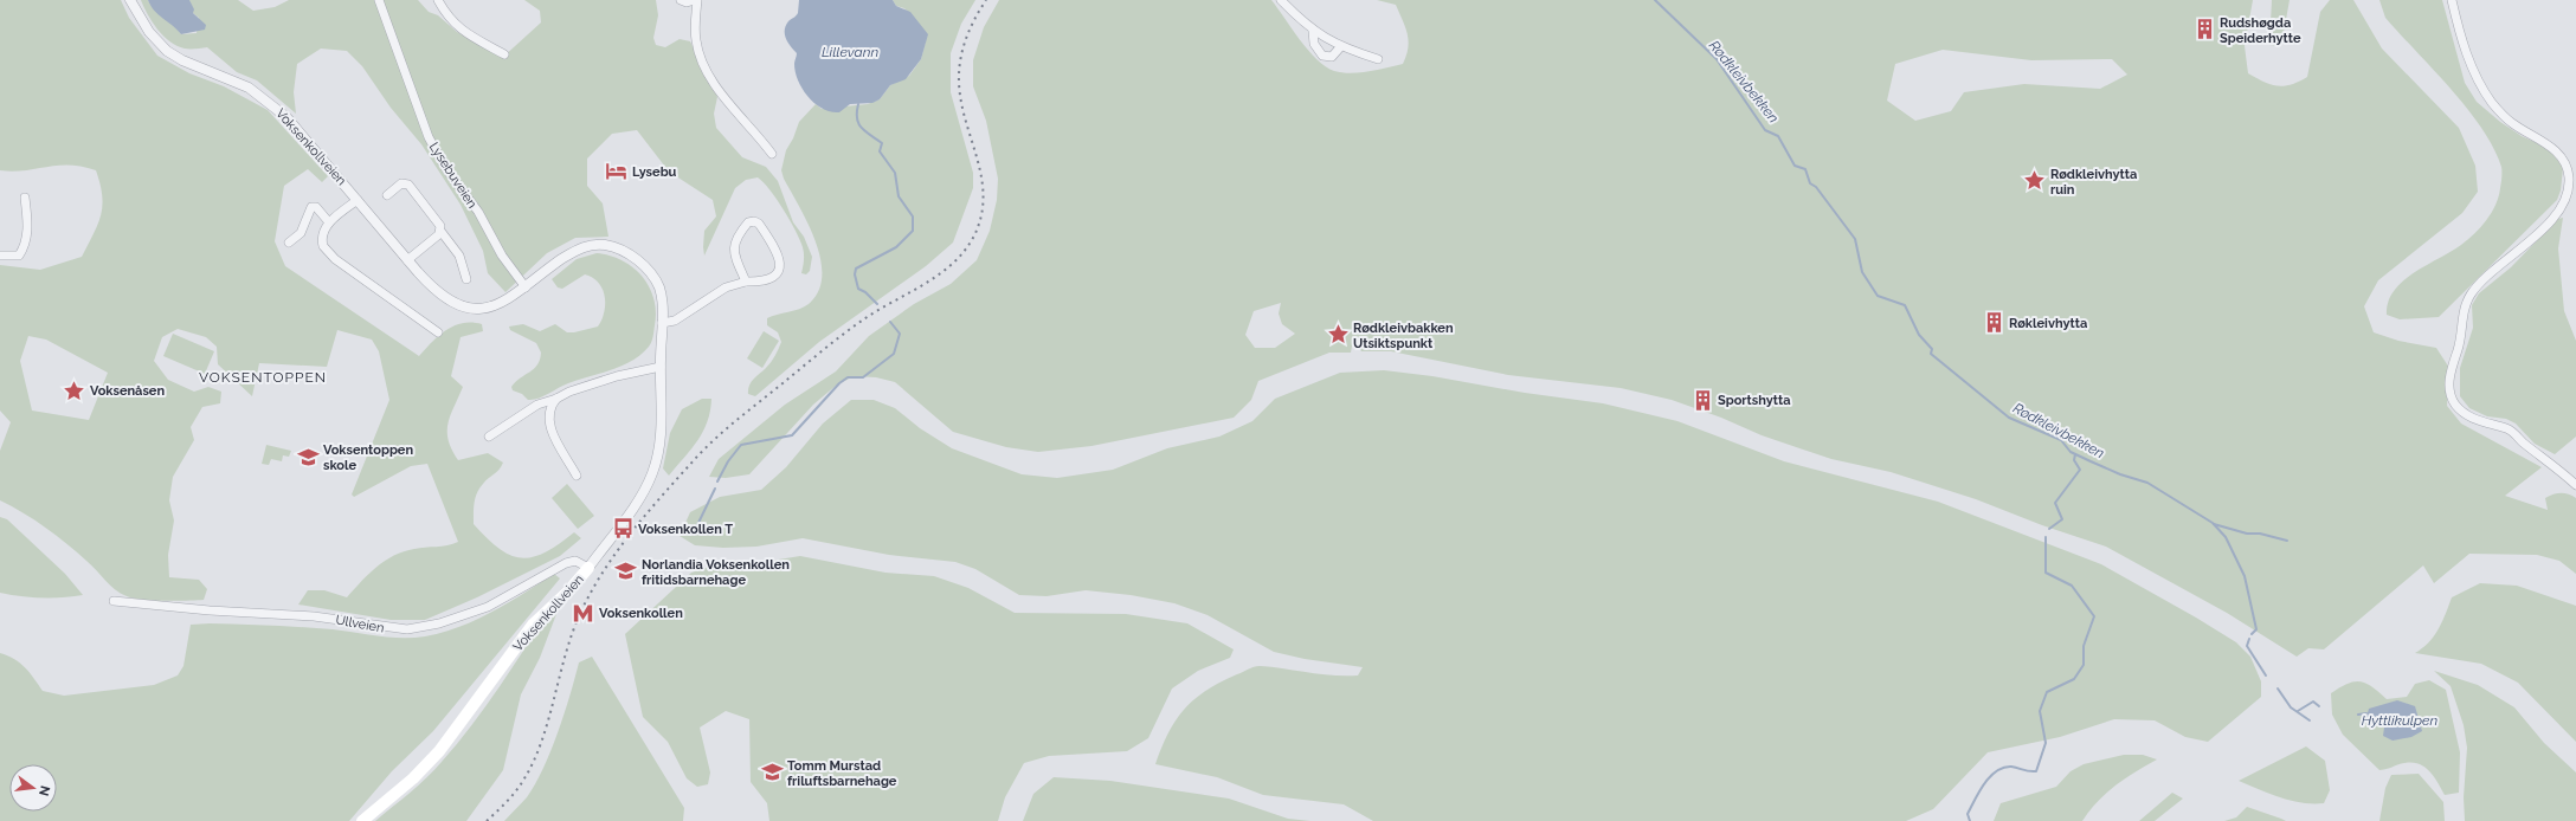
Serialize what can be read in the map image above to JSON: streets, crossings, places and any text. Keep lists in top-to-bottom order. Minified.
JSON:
{"streets":{"main road":["Voksenkollveien"],"street":["Lysebuveien","Ullveien"]},"crossings":[["Voksenkollveien","Lysebuveien"],["Voksenkollveien","Ullveien"]],"districts":["VOKSENTOPPEN"],"water":["Lillevann","Rødkleivbekken","Hyttlikulpen"],"places":{"building":["Rudshøgda Speiderhytte","Røkleivhytta","Sportshytta"],"hotel":["Lysebu"],"place":["Rødkleivhytta ruin","Rødkleivbakken Utsiktspunkt","Voksenåsen"],"school or university":["Voksentoppen skole","Norlandia Voksenkollen fritidsbarnehage","Tomm Murstad friluftsbarnehage"],"bus stop":["Voksenkollen T"],"metro station":["Voksenkollen"]},"north":"right"}
